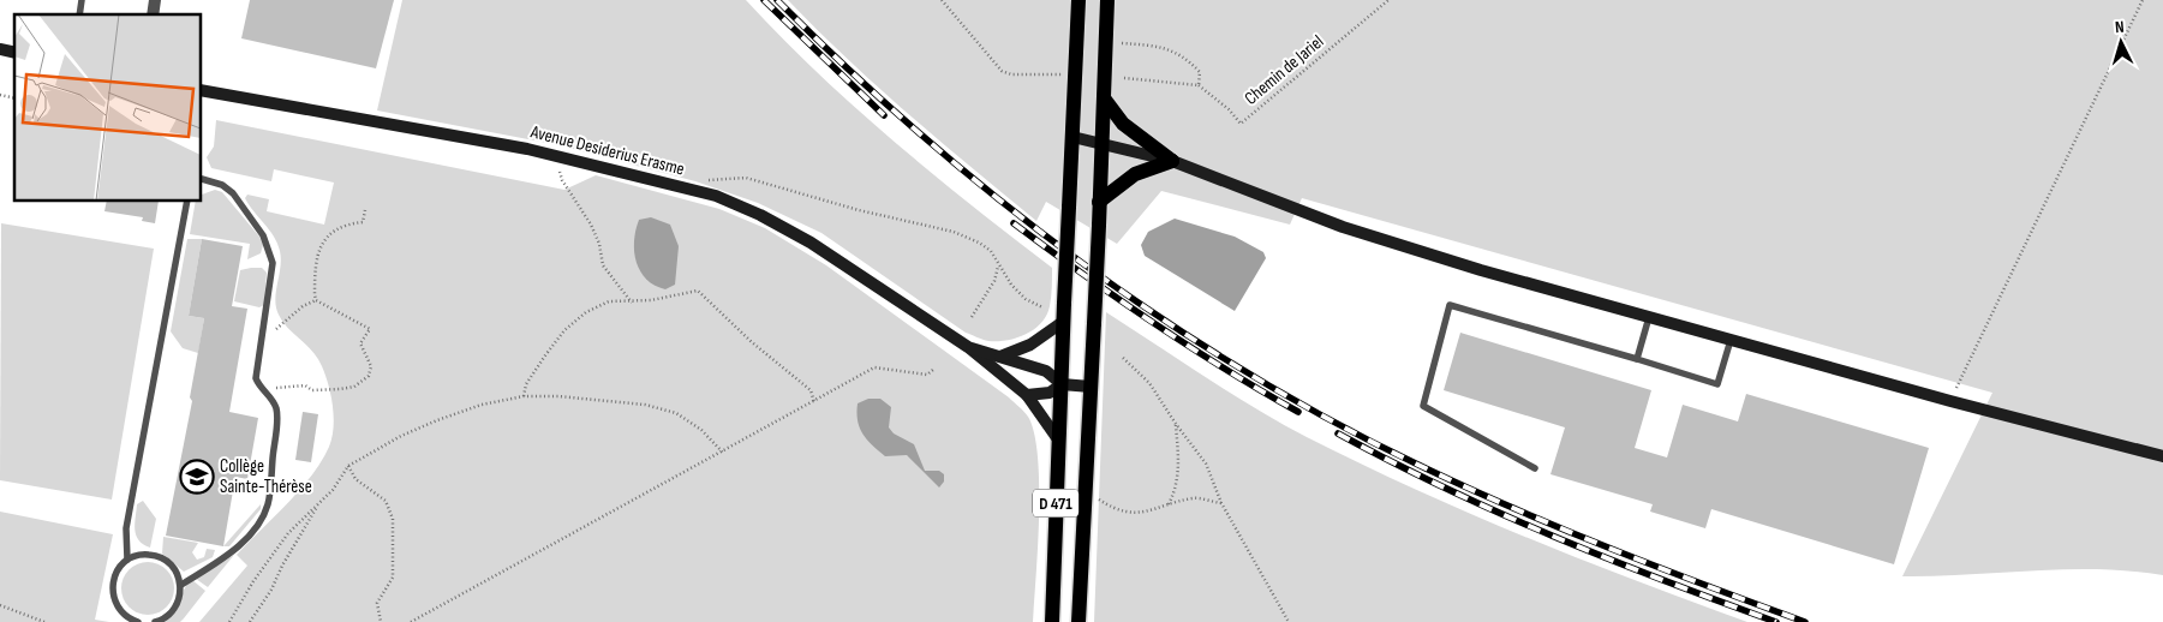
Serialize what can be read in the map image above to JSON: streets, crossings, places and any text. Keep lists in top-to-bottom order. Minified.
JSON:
{"streets":{"main road":["Avenue Desiderius Erasme","D 471"],"path":["Chemin de Jariel"]},"places":{"school or university":["Collège Sainte-Thérèse"]},"north":"top"}
